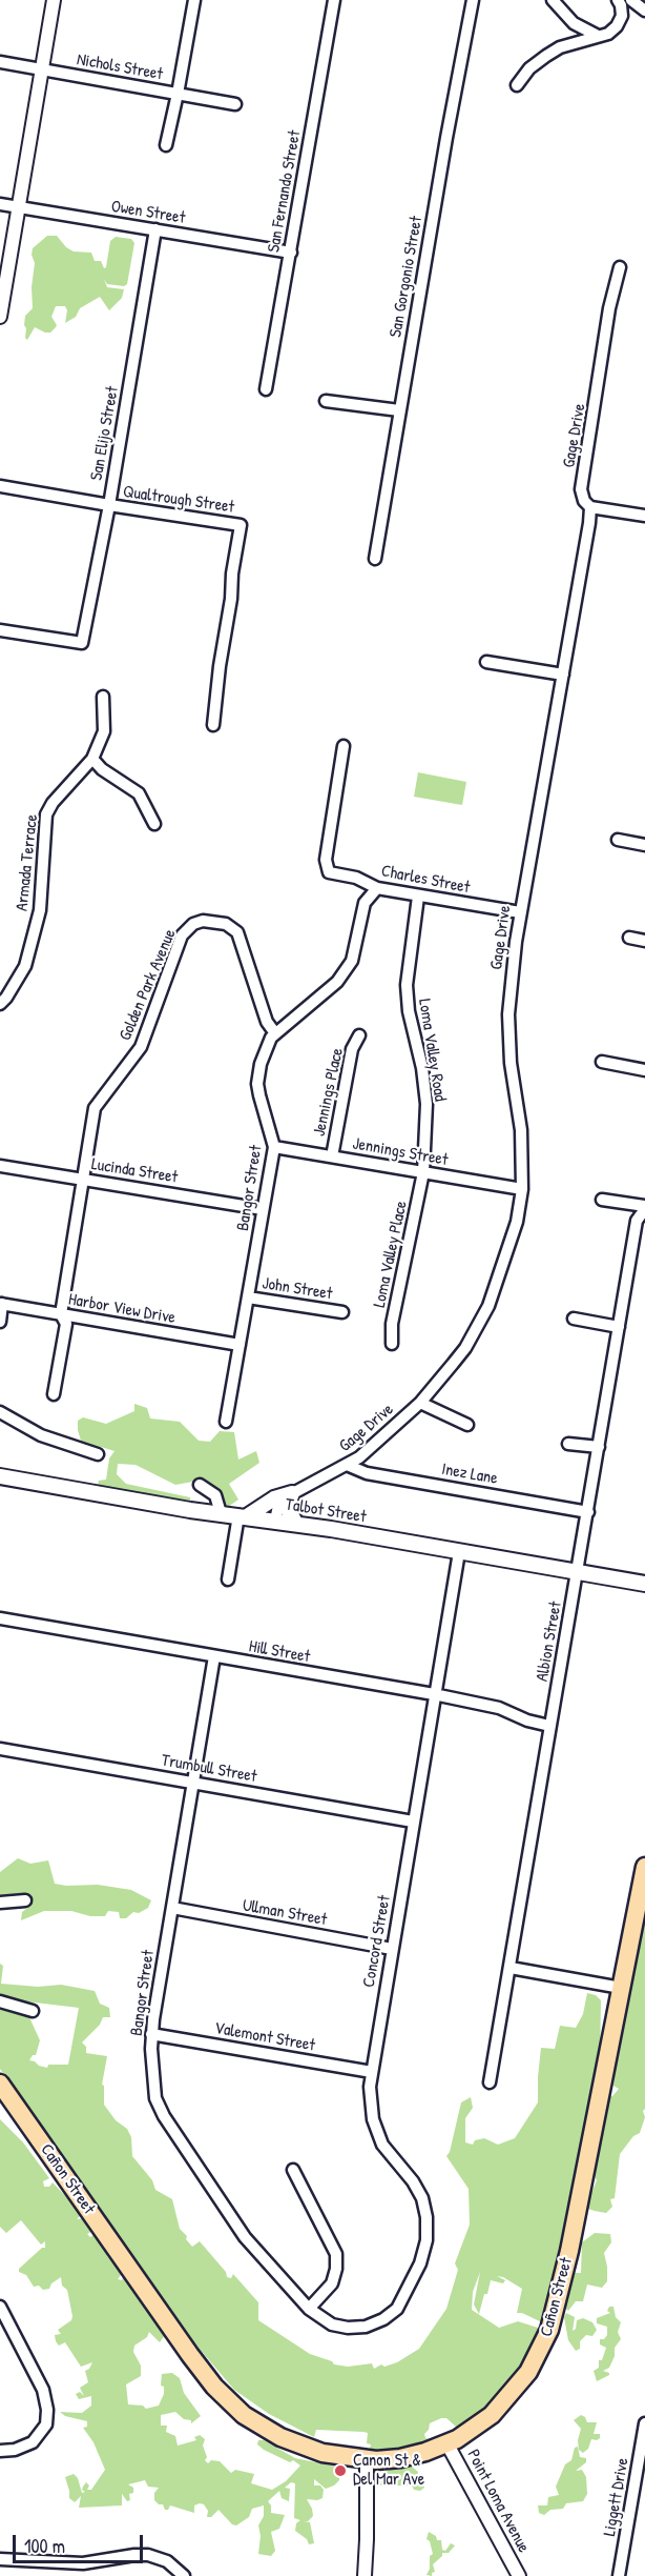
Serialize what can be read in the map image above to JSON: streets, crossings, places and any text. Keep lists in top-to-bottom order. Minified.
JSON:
{"streets":{"main road":["Talbot Street","Cañon Street"],"street":["Nichols Street","San Fernando Street","Owen Street","San Gorgonio Street","San Elijo Street","Gage Drive","Qualtrough Street","Armada Terrace","Charles Street","Golden Park Avenue","Loma Valley Road","Jennings Place","Jennings Street","Lucinda Street","Bangor Street","Loma Valley Place","John Street","Harbor View Drive","Inez Lane","Albion Street","Hill Street","Trumbull Street","Ullman Street","Concord Street","Valemont Street","Liggett Drive","Point Loma Avenue"]},"crossings":[["San Fernando Street","Owen Street"],["Owen Street","San Elijo Street"],["San Elijo Street","Qualtrough Street"],["Gage Drive","Charles Street"],["Gage Drive","Jennings Street"],["Gage Drive","Inez Lane"],["Gage Drive","Talbot Street"],["Charles Street","Loma Valley Road"],["Charles Street","Bangor Street"],["Golden Park Avenue","Lucinda Street"],["Golden Park Avenue","Bangor Street"],["Golden Park Avenue","Harbor View Drive"],["Loma Valley Road","Jennings Street"],["Loma Valley Road","Loma Valley Place"],["Jennings Place","Jennings Street"],["Jennings Street","Bangor Street"],["Jennings Street","Loma Valley Place"],["Lucinda Street","Bangor Street"],["Bangor Street","John Street"],["Bangor Street","Harbor View Drive"],["Bangor Street","Hill Street"],["Bangor Street","Trumbull Street"],["Bangor Street","Ullman Street"],["Bangor Street","Concord Street"],["Bangor Street","Valemont Street"],["Inez Lane","Albion Street"],["Talbot Street","Albion Street"],["Talbot Street","Concord Street"],["Albion Street","Hill Street"],["Hill Street","Concord Street"],["Trumbull Street","Concord Street"],["Ullman Street","Concord Street"],["Concord Street","Valemont Street"],["Cañon Street","Point Loma Avenue"]],"places":["Canon St & Del Mar Ave"],"scale_bar":"100 m"}
